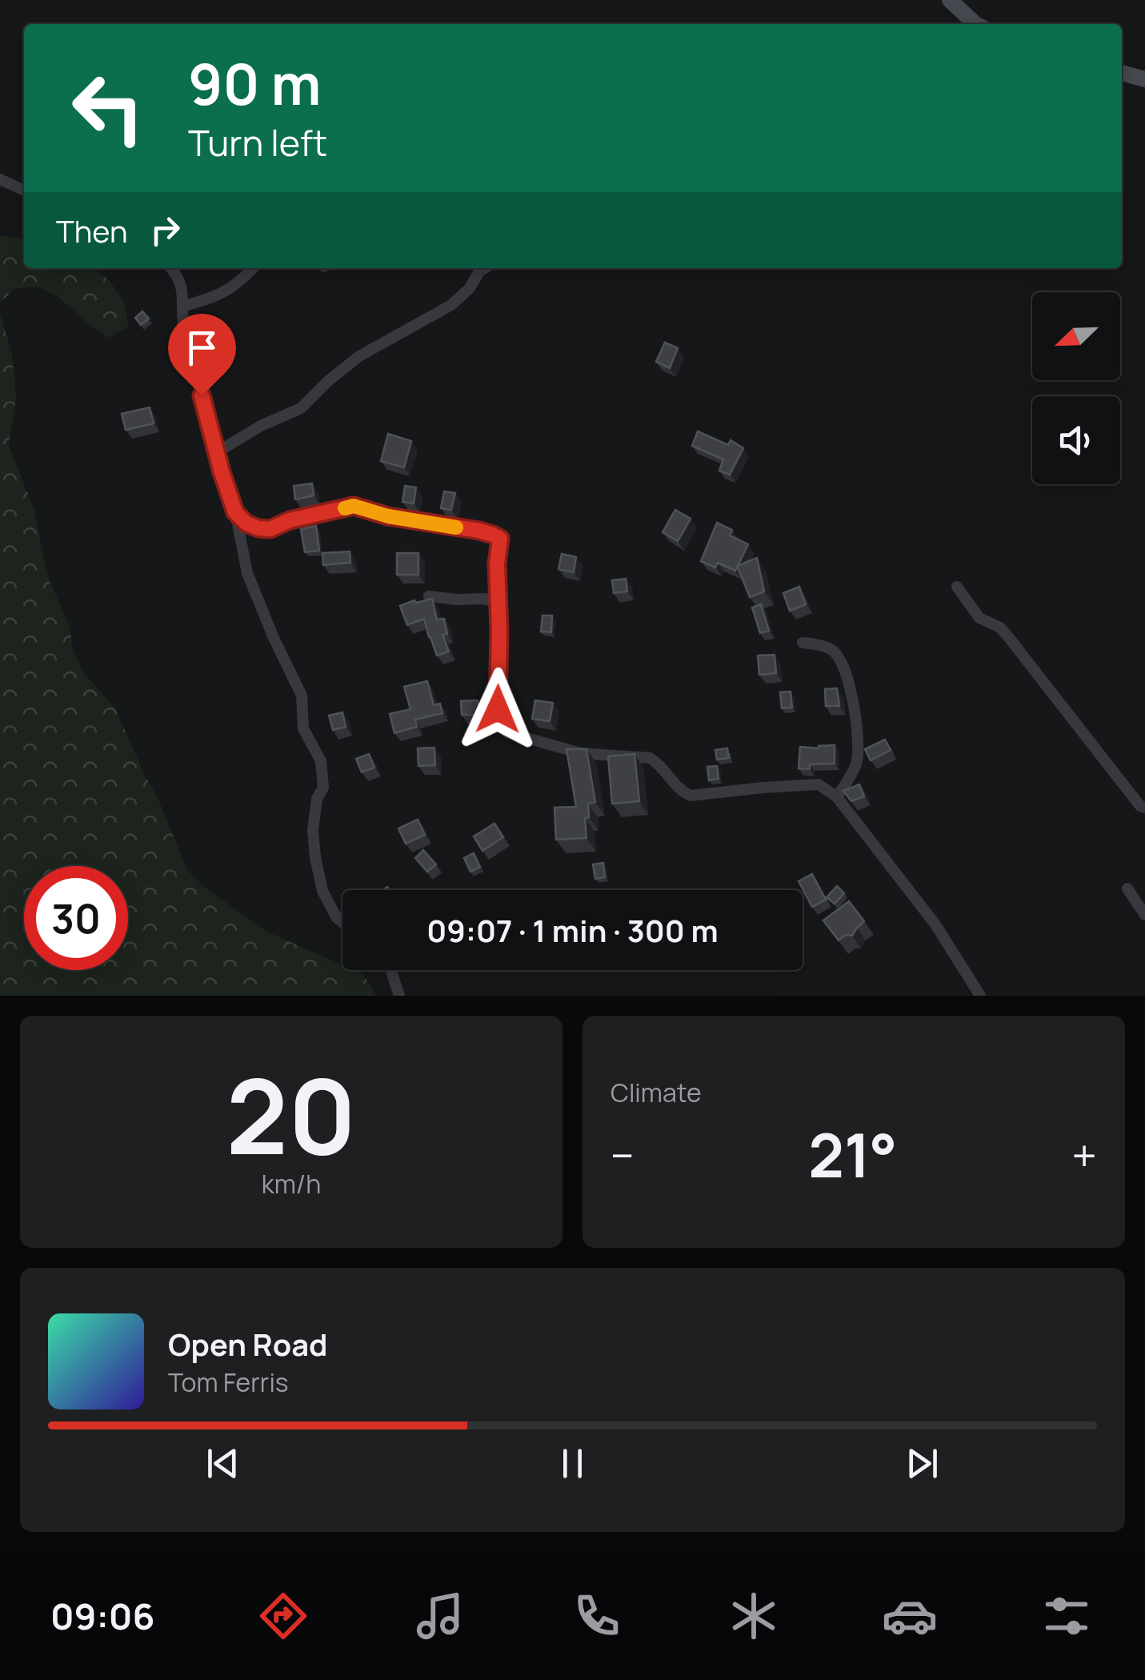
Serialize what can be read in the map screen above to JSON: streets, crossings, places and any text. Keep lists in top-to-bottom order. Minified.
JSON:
{"north":"bottom left","page":{"turn":["90 m","Turn left"],"then":"Then","limit":"30","trip":"09:07 · 1 min · 300 m","tile":[["20","km/h"],"Climate"],"heat":["−","21°","+"],"song":["Open Road","Tom Ferris"],"tabs":"09:06"}}
